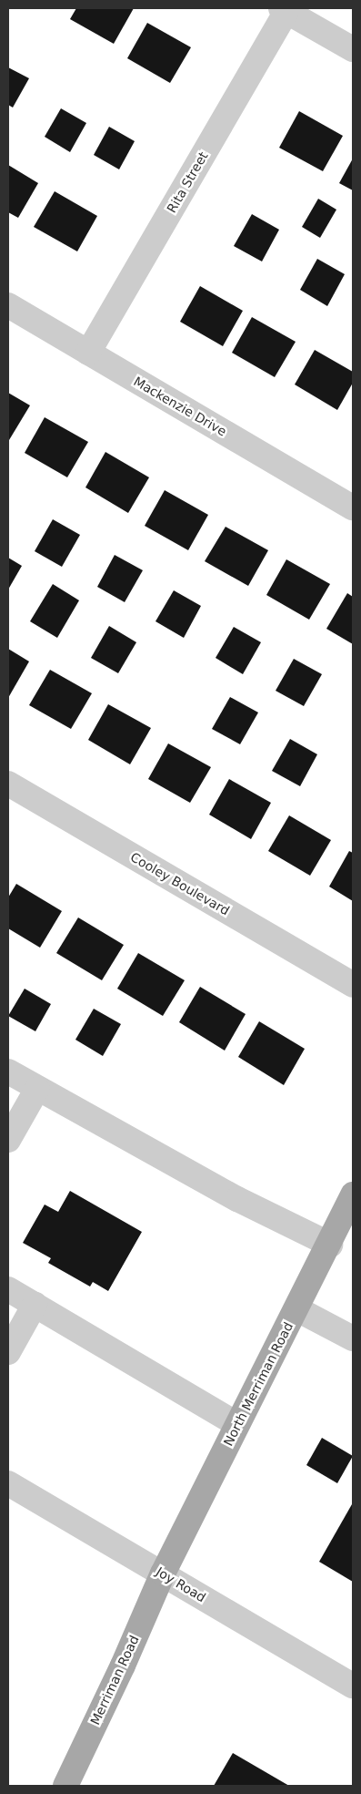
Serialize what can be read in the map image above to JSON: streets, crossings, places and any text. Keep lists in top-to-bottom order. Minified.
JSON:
{"streets":{"main road":["North Merriman Road","Merriman Road"],"street":["Rita Street","Mackenzie Drive","Cooley Boulevard","Joy Road"]},"crossings":[["Rita Street","Mackenzie Drive"],["North Merriman Road","Joy Road"],["North Merriman Road","Merriman Road"],["Joy Road","Merriman Road"]]}
